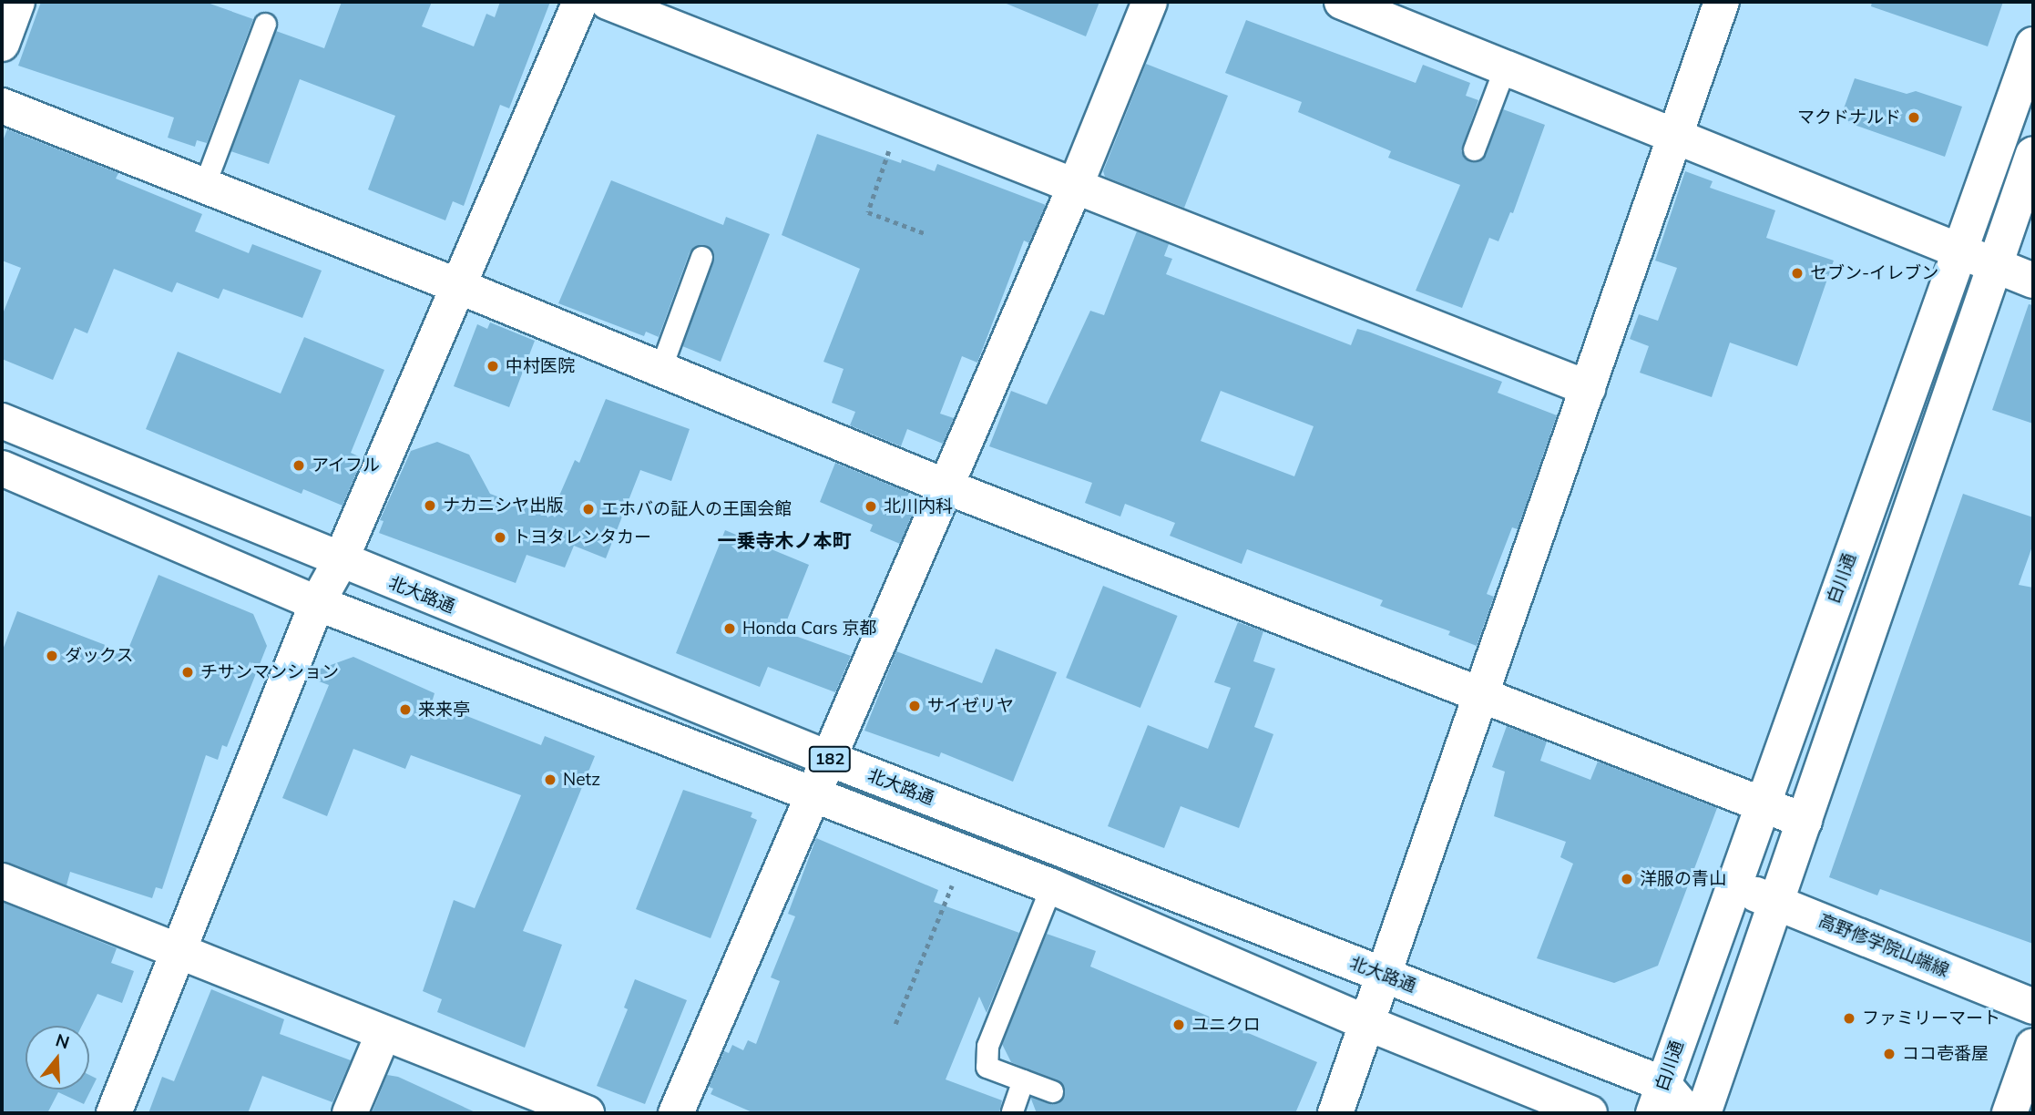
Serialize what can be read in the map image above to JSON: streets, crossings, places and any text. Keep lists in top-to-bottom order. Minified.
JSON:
{"streets":{"street":["白川通","北大路通","182","高野修学院山端線"]},"crossings":[["白川通","北大路通"],["白川通","高野修学院山端線"]],"districts":["一乗寺木ノ本町"],"places":["マクドナルド","セブン-イレブン","中村医院","アイフル","ナカニシヤ出版","北川内科","エホバの証人の王国会館","トヨタレンタカー","Honda Cars 京都","ダックス","チサンマンション","サイゼリヤ","来来亭","Netz","洋服の青山","ファミリーマート","ユニクロ","ココ壱番屋"],"north":"top"}
